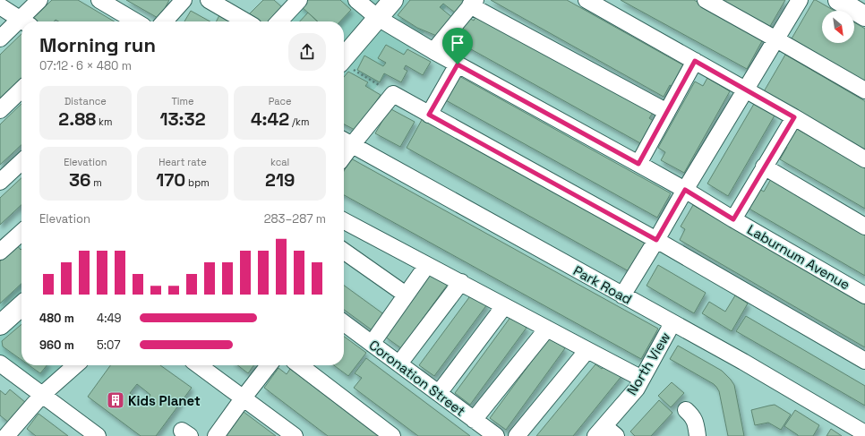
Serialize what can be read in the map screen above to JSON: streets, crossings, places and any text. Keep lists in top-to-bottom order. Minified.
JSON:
{"streets":{"street":["Laburnum Avenue","Park Road","North View","Coronation Street"]},"crossings":[["Park Road","North View"]],"places":{"building":["Kids Planet"]},"north":"bottom right","page":{"heading":["Morning run","07:12 · 6 × 480 m"],"stats":[["Distance","2.88 km"],["Time","13:32"],["Pace","4:42 /km"],["Elevation","36 m"],["Heart rate","170 bpm"],["kcal","219"]],"chart":["Elevation","283–287 m"],"list":[{"name":"480 m","note":"4:49"},{"name":"960 m","note":"5:07"}]}}
